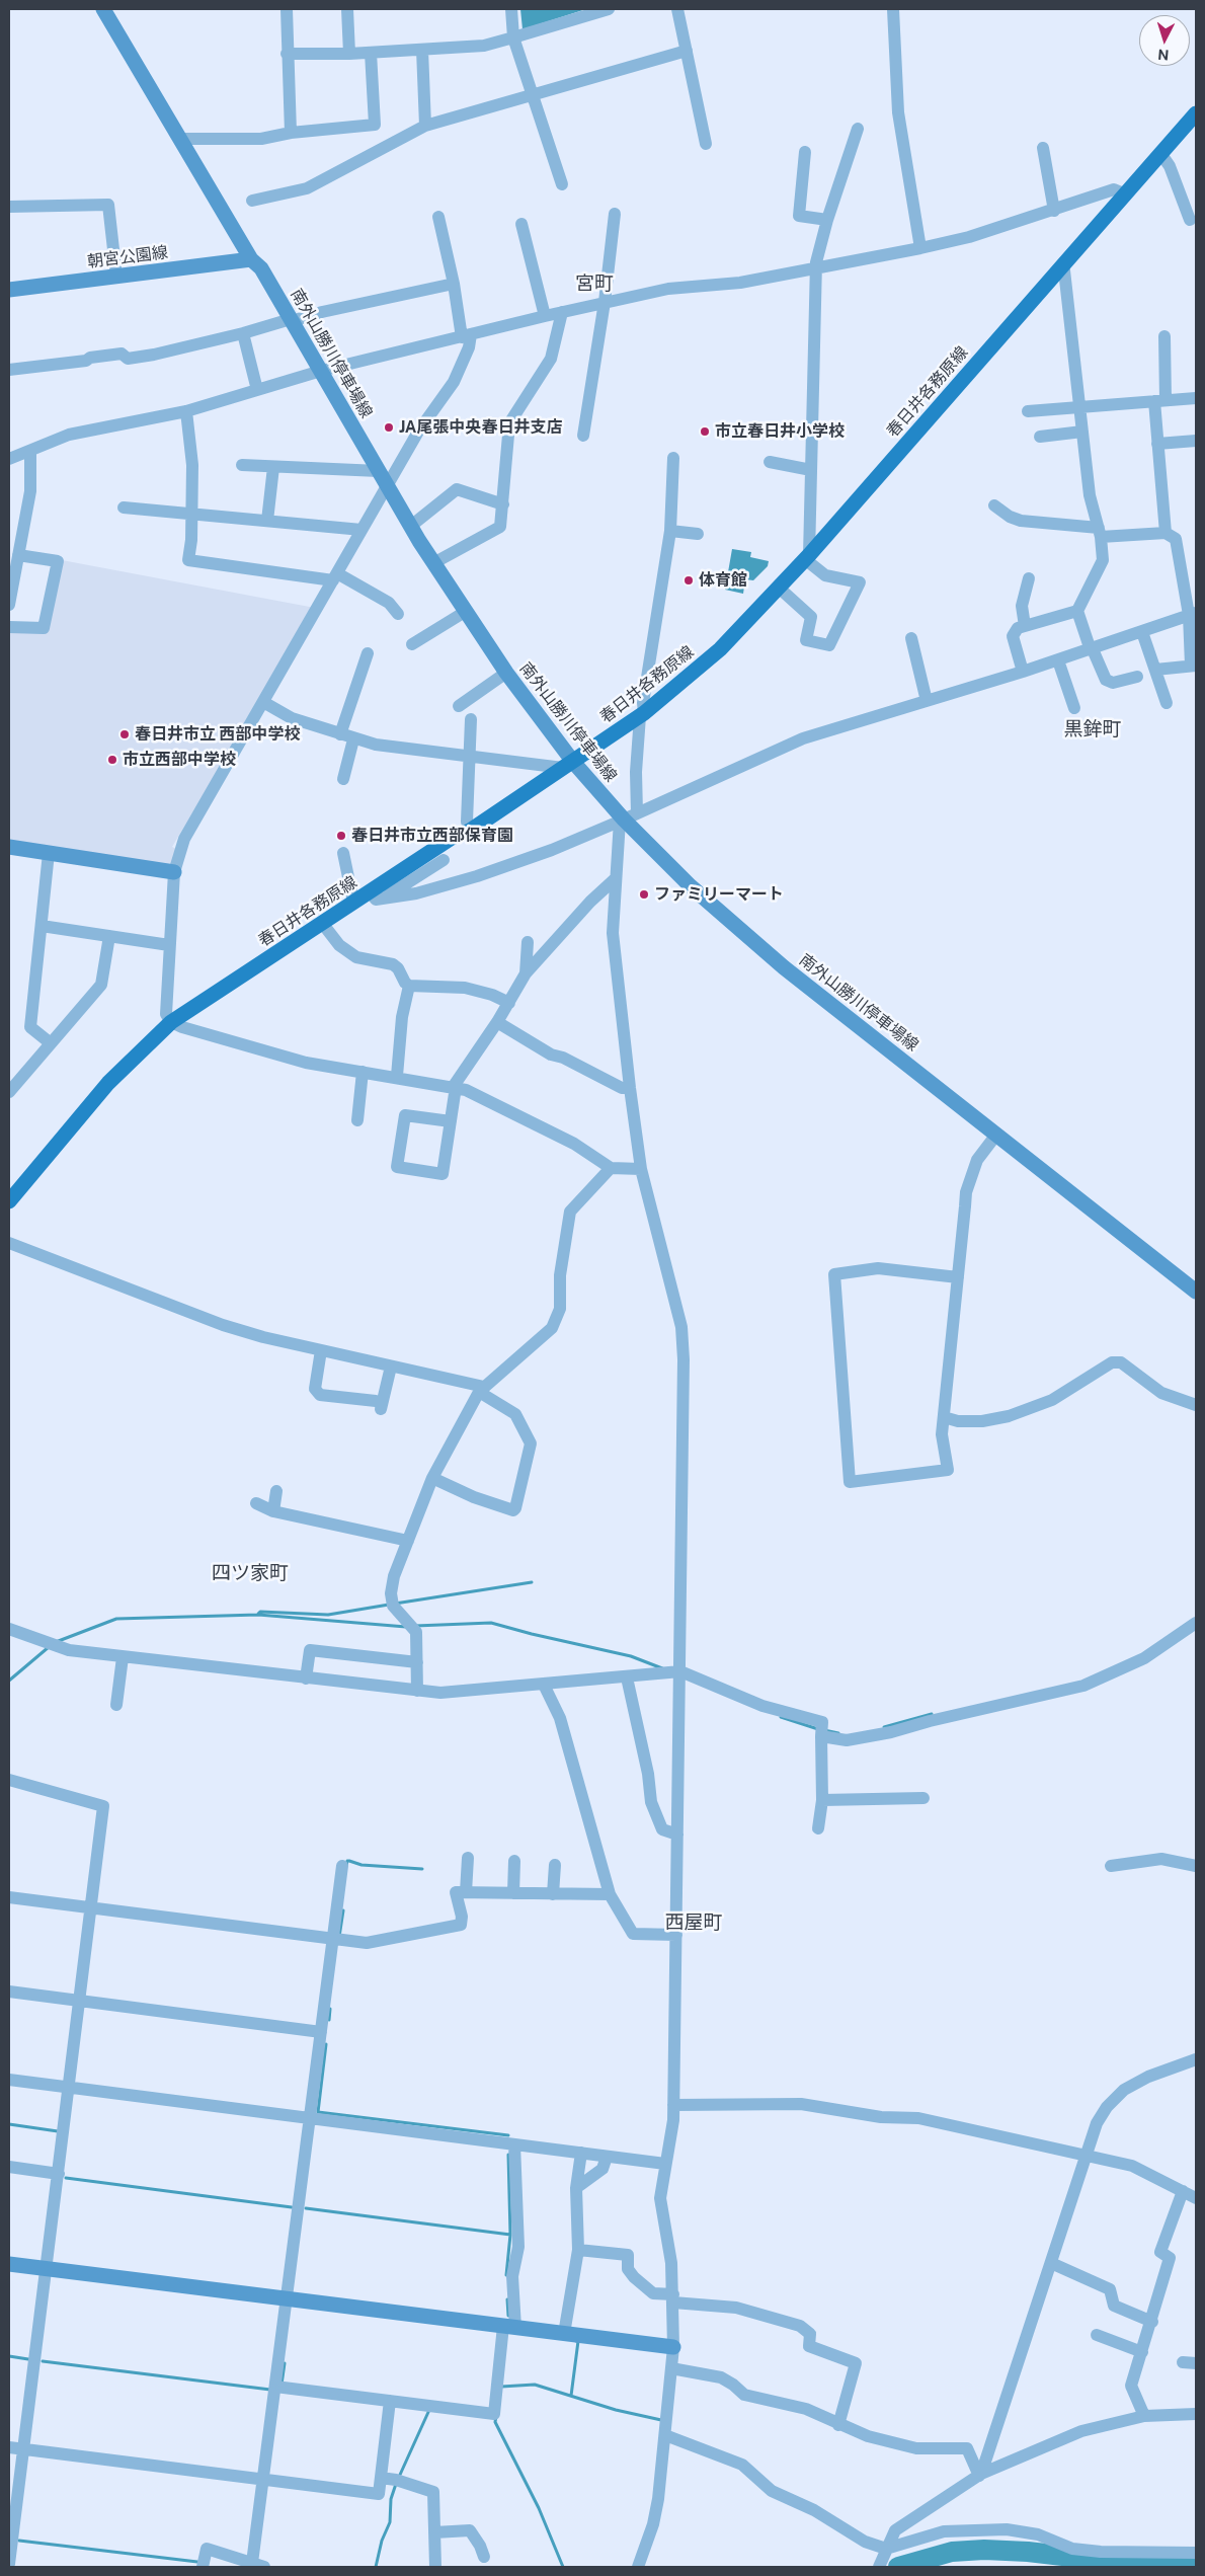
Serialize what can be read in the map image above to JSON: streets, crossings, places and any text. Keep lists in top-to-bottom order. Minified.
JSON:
{"streets":{"main road":["朝宮公園線","南外山勝川停車場線","春日井各務原線"]},"crossings":[["朝宮公園線","南外山勝川停車場線"],["南外山勝川停車場線","春日井各務原線"]],"districts":["宮町","黒鉾町","四ツ家町","西屋町"],"places":["JA尾張中央春日井支店","市立春日井小学校","体育館","春日井市立 西部中学校","市立西部中学校","春日井市立西部保育園","ファミリーマート"],"north":"bottom"}
